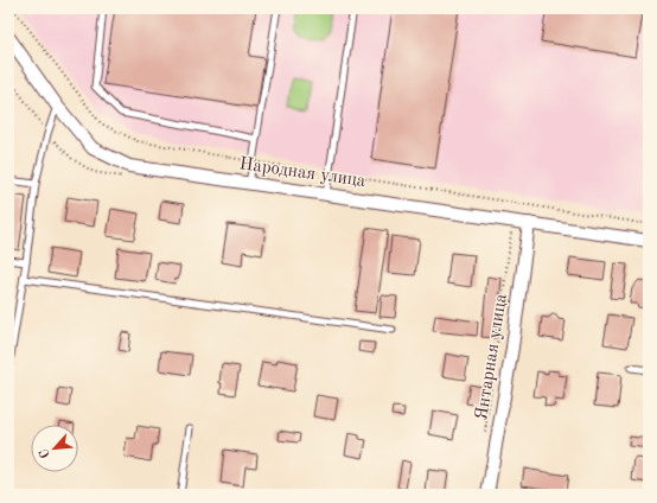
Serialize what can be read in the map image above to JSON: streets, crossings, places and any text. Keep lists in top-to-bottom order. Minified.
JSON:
{"streets":{"street":["Народная улица","Янтарная улица"]},"crossings":[["Народная улица","Янтарная улица"]],"north":"bottom left"}
